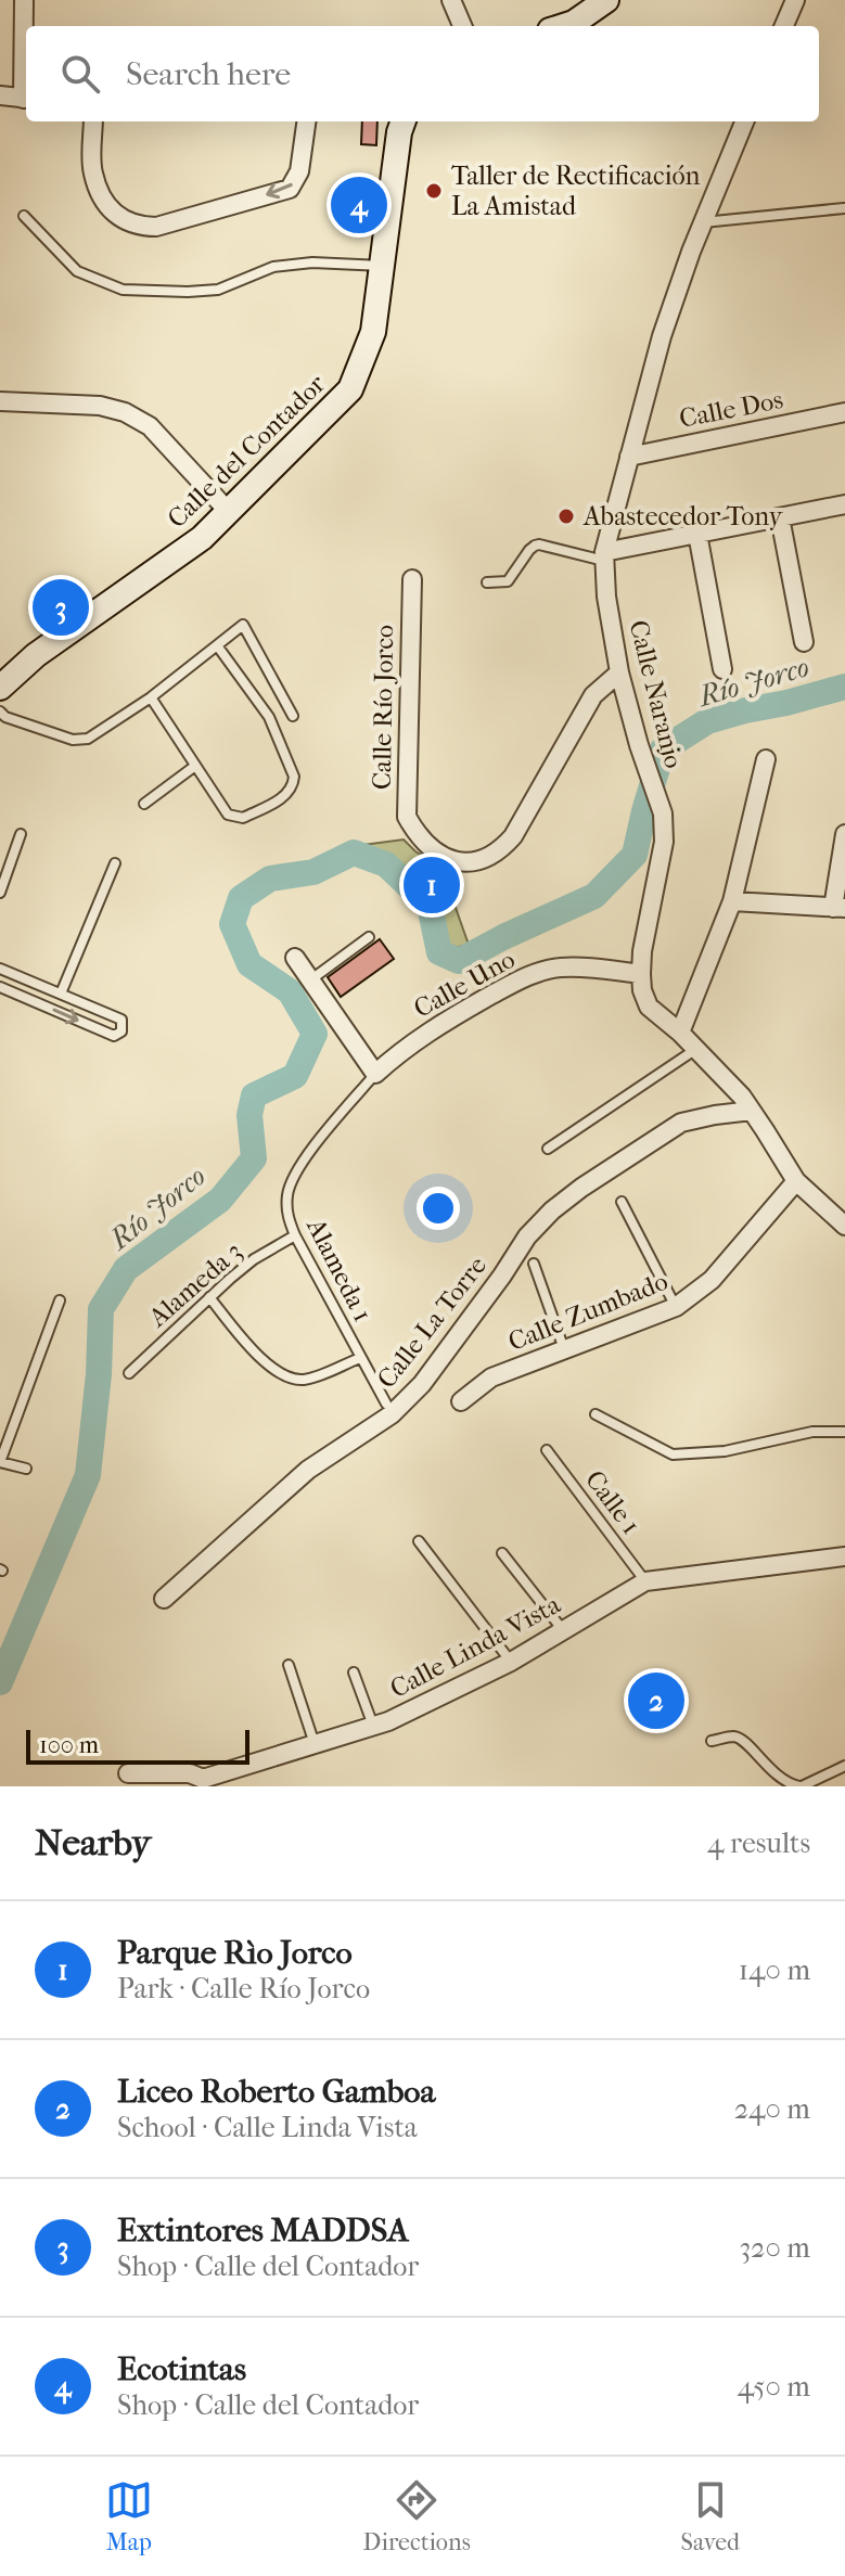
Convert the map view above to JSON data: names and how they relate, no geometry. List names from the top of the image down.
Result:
{
  "streets": {
    "street": [
      "Calle Dos",
      "Calle del Contador",
      "Calle Naranjo",
      "Calle Río Jorco",
      "Calle Uno",
      "Calle Zumbado",
      "Calle La Torre",
      "Calle Linda Vista"
    ],
    "lane": ["Alameda 1", "Alameda 3", "Calle 1"]
  },
  "crossings": [
    ["Calle Dos", "Calle Naranjo"],
    ["Calle Naranjo", "Calle Río Jorco"],
    ["Calle Naranjo", "Calle Uno"],
    ["Calle Naranjo", "Calle Zumbado"],
    ["Calle Naranjo", "Calle La Torre"],
    ["Calle Uno", "Alameda 1"],
    ["Alameda 1", "Alameda 3"],
    ["Calle 1", "Calle Linda Vista"]
  ],
  "water": ["Río Jorco"],
  "places": ["Taller de Rectificación La Amistad", "Abastecedor Tony"],
  "scale_bar": "100 m",
  "page": {
    "search": "Search here",
    "pins": [
      "4",
      "3",
      "1",
      "2"
    ],
    "scale": "100 m",
    "heading": ["Nearby", "4 results"],
    "list": [
      {
        "mark": "1",
        "name": "Parque Rìo Jorco",
        "note": "Park · Calle Río Jorco",
        "value": "140 m"
      },
      {
        "mark": "2",
        "name": "Liceo Roberto Gamboa",
        "note": "School · Calle Linda Vista",
        "value": "240 m"
      },
      {
        "mark": "3",
        "name": "Extintores MADDSA",
        "note": "Shop · Calle del Contador",
        "value": "320 m"
      },
      {
        "mark": "4",
        "name": "Ecotintas",
        "note": "Shop · Calle del Contador",
        "value": "450 m"
      }
    ],
    "nav": ["Map", "Directions", "Saved"]
  }
}
